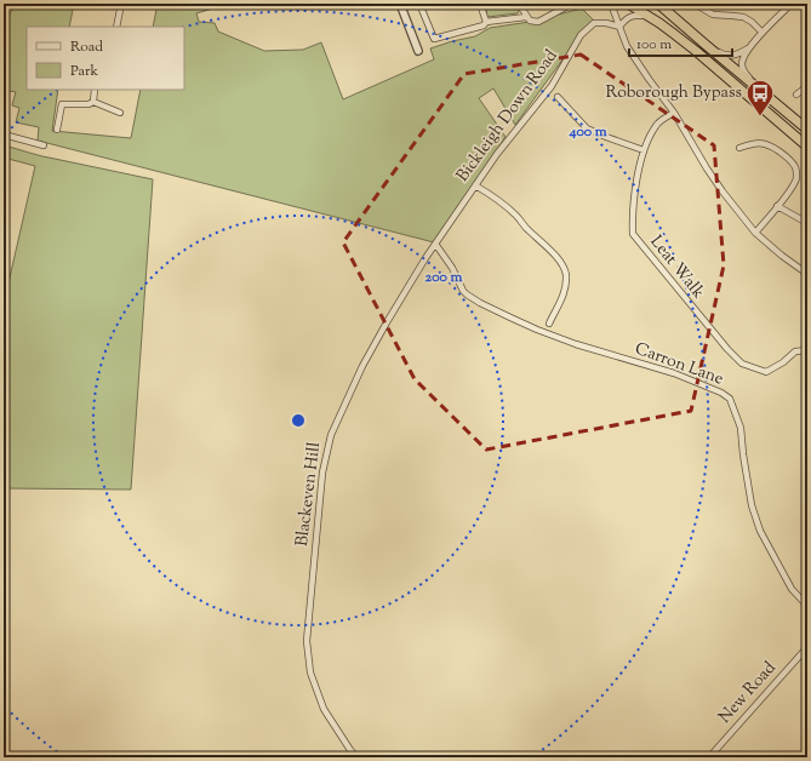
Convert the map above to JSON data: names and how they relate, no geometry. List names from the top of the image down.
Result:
{
  "streets": {
    "street": [
      "Bickleigh Down Road",
      "Leat Walk",
      "Carron Lane",
      "Blackeven Hill",
      "New Road"
    ]
  },
  "crossings": [
    ["Bickleigh Down Road", "Carron Lane"],
    ["Bickleigh Down Road", "Blackeven Hill"],
    ["Carron Lane", "Blackeven Hill"]
  ],
  "places": {
    "bus stop": ["Roborough Bypass"]
  },
  "legend": ["Road", "Park"],
  "scale_bar": "100 m",
  "rings": ["400 m", "200 m"]
}
